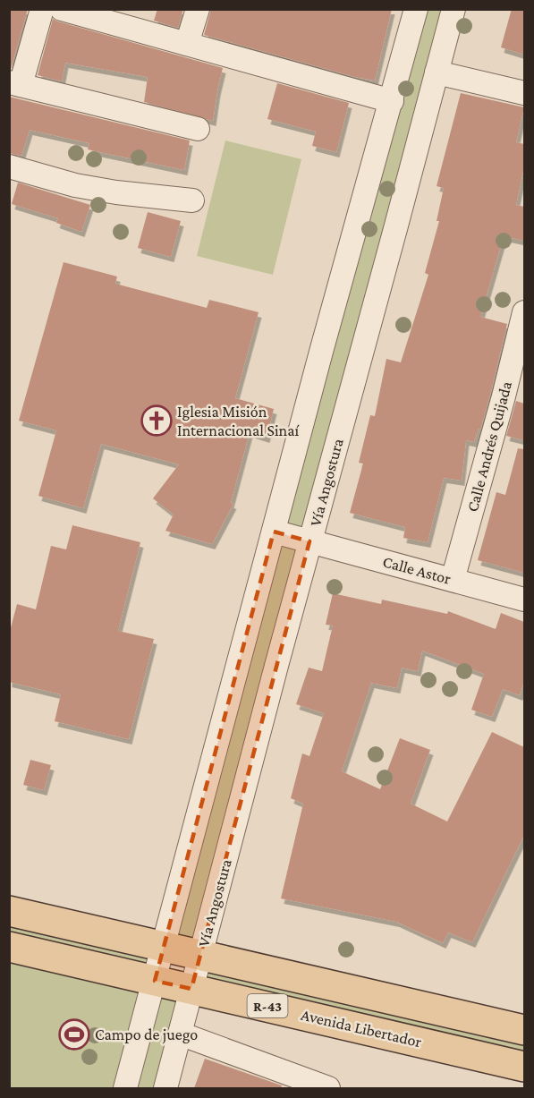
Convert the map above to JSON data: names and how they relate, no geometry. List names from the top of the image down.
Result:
{
  "streets": {
    "main road": ["R-43", "Avenida Libertador"],
    "street": ["Calle Andrés Quijada", "Vía Angostura", "Calle Astor"]
  },
  "crossings": [
    ["Calle Andrés Quijada", "Calle Astor"],
    ["Vía Angostura", "Calle Astor"],
    ["Vía Angostura", "R-43"],
    ["Vía Angostura", "Avenida Libertador"]
  ],
  "places": {
    "church": ["Iglesia Misión Internacional Sinaí"],
    "sports": ["Campo de juego"]
  }
}
